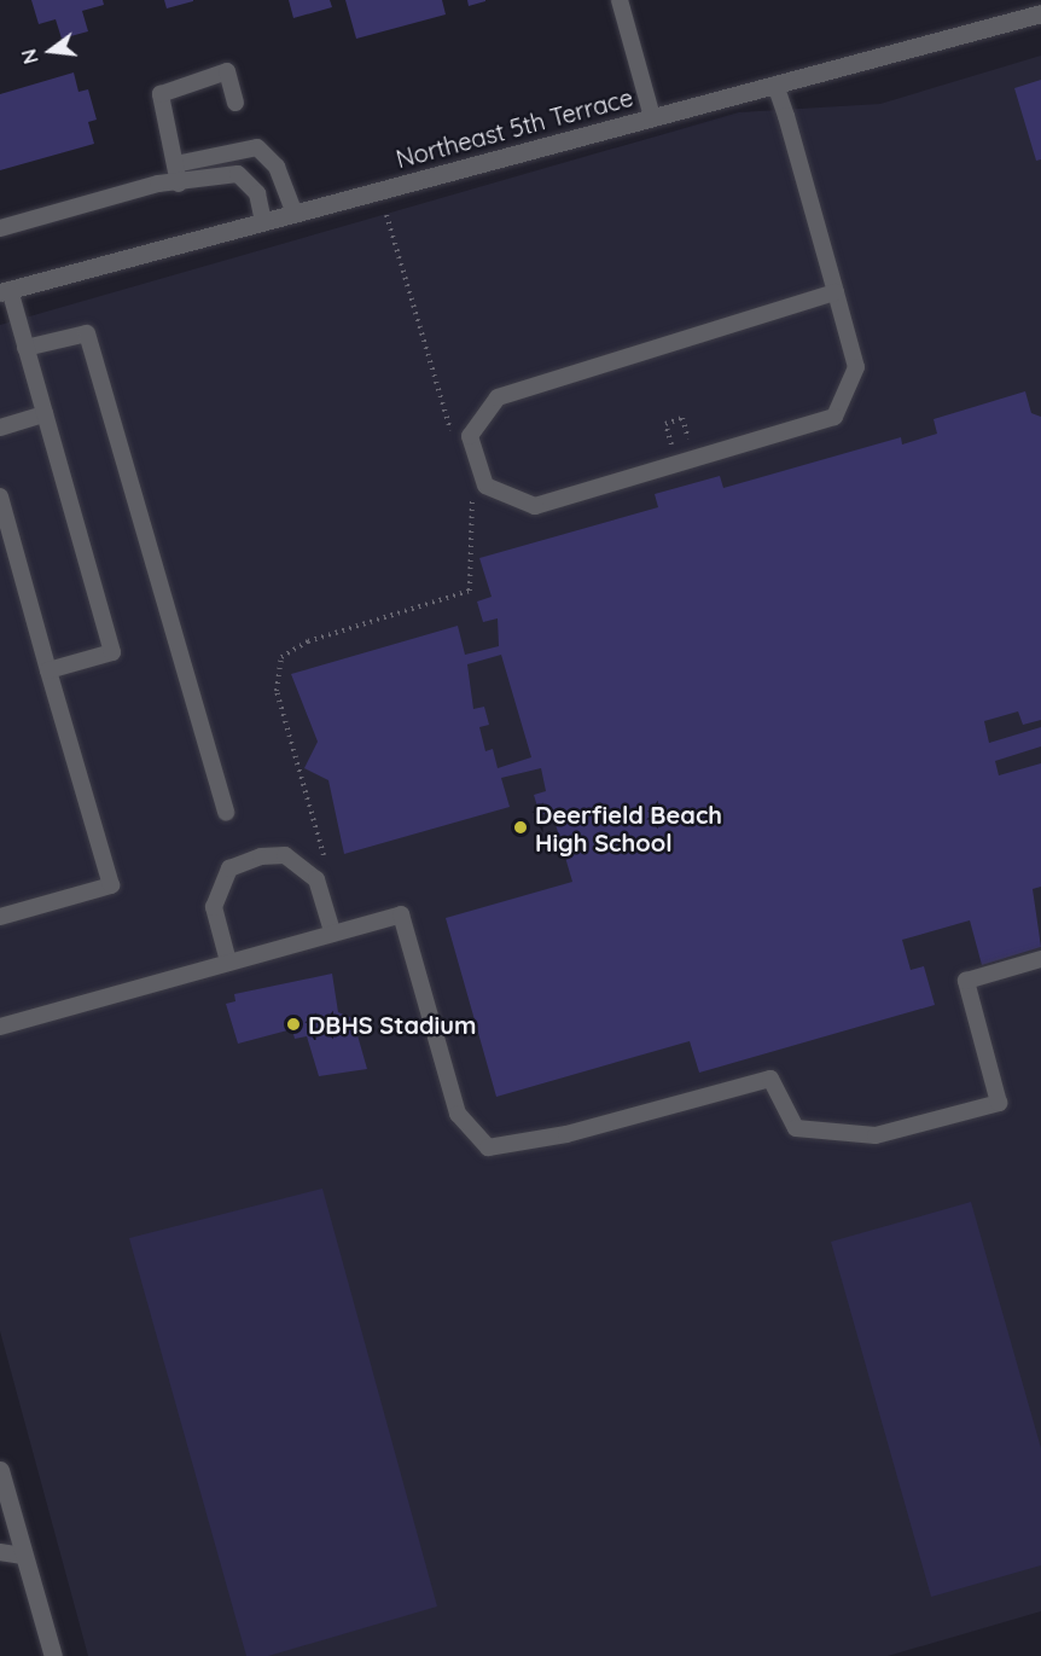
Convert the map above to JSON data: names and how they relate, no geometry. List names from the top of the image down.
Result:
{
  "streets": {
    "street": ["Northeast 5th Terrace"]
  },
  "places": ["Deerfield Beach High School", "DBHS Stadium"],
  "north": "left"
}
